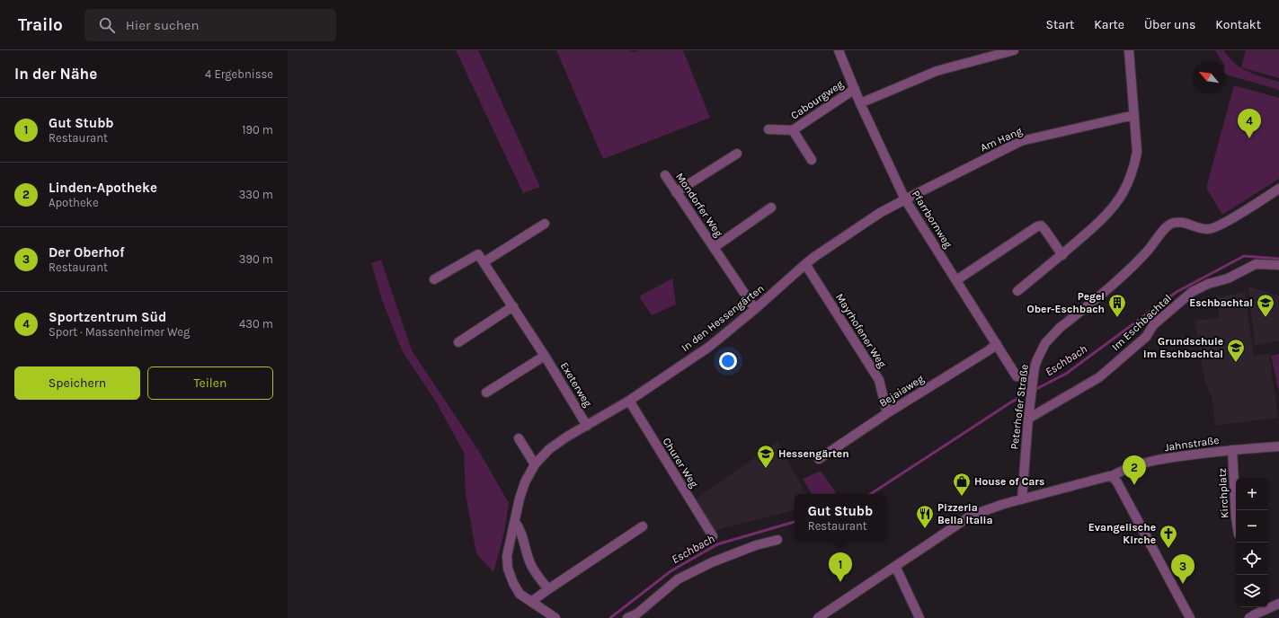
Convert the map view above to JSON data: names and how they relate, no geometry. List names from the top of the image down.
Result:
{
  "streets": {
    "street": [
      "Cabourgweg",
      "Am Hang",
      "Mondorfer Weg",
      "Pfarrbornweg",
      "In den Hessengärten",
      "Im Eschbachtal",
      "Mayrhofener Weg",
      "Exeterweg",
      "Bejaiaweg",
      "Peterhofer Straße",
      "Jahnstraße",
      "Churer Weg",
      "Kirchplatz"
    ]
  },
  "crossings": [
    ["Cabourgweg", "Pfarrbornweg"],
    ["Am Hang", "Pfarrbornweg"],
    ["Am Hang", "In den Hessengärten"],
    ["Mondorfer Weg", "In den Hessengärten"],
    ["Pfarrbornweg", "In den Hessengärten"],
    ["Pfarrbornweg", "Bejaiaweg"],
    ["Pfarrbornweg", "Peterhofer Straße"],
    ["In den Hessengärten", "Mayrhofener Weg"],
    ["In den Hessengärten", "Exeterweg"],
    ["In den Hessengärten", "Churer Weg"],
    ["Im Eschbachtal", "Peterhofer Straße"],
    ["Mayrhofener Weg", "Bejaiaweg"],
    ["Peterhofer Straße", "Jahnstraße"],
    ["Jahnstraße", "Kirchplatz"]
  ],
  "water": ["Eschbach"],
  "places": {
    "building": ["Pegel Ober-Eschbach"],
    "school or university": ["Eschbachtal", "Grundschule im Eschbachtal", "Hessengärten"],
    "shop": ["House of Cars"],
    "restaurant": ["Pizzeria Bella Italia"],
    "church": ["Evangelische Kirche"]
  },
  "north": "top left",
  "page": {
    "header": "Trailo",
    "search": "Hier suchen",
    "nav": [
      "Start",
      "Karte",
      "Über uns",
      "Kontakt"
    ],
    "heading": ["In der Nähe", "4 Ergebnisse"],
    "list": [
      {
        "mark": "1",
        "name": "Gut Stubb",
        "note": "Restaurant",
        "value": "190 m"
      },
      {
        "mark": "2",
        "name": "Linden-Apotheke",
        "note": "Apotheke",
        "value": "330 m"
      },
      {
        "mark": "3",
        "name": "Der Oberhof",
        "note": "Restaurant",
        "value": "390 m"
      },
      {
        "mark": "4",
        "name": "Sportzentrum Süd",
        "note": "Sport · Massenheimer Weg",
        "value": "430 m"
      }
    ],
    "pins": [
      "4",
      "2",
      "1",
      "3"
    ],
    "buttons": ["Speichern", "Teilen"],
    "map_buttons": ["+", "−"],
    "popup": ["Gut Stubb", "Restaurant"]
  }
}
